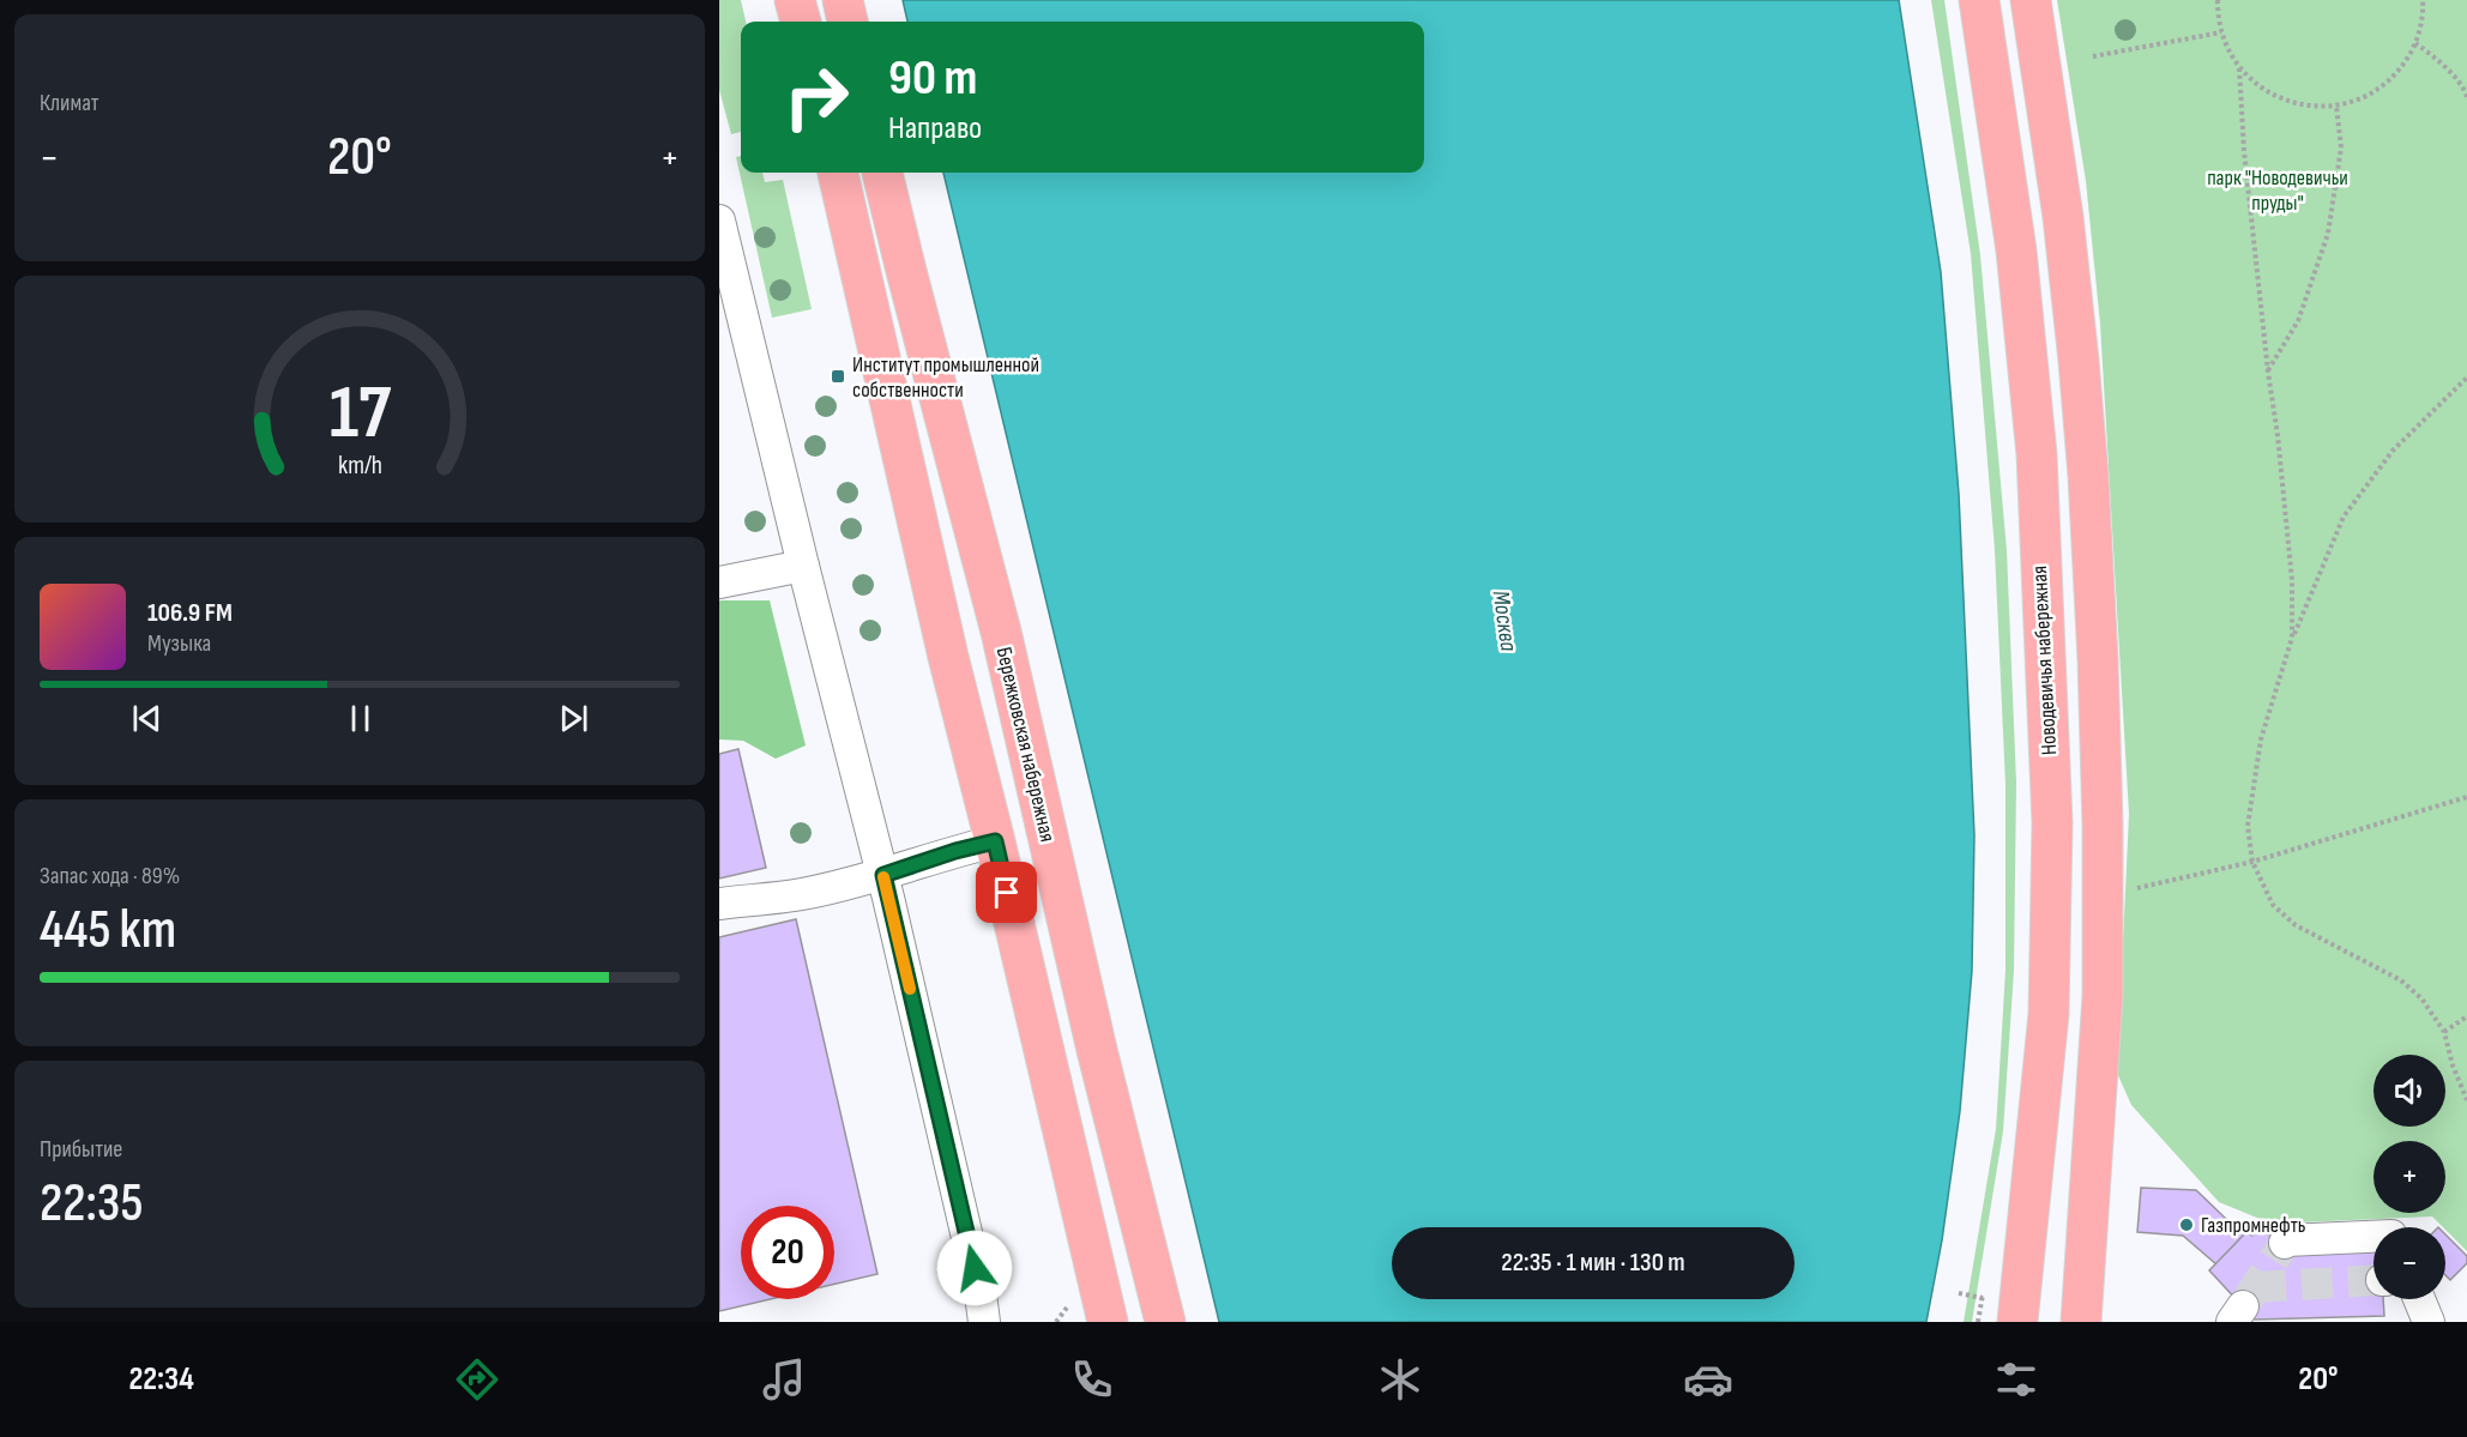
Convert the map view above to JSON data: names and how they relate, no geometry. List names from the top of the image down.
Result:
{
  "streets": {
    "main road": ["Новодевичья набережная", "Бережковская набережная"]
  },
  "water": ["Москва"],
  "parks": ["парк \"Новодевичьи пруды\""],
  "places": {
    "transit": ["Институт промышленной собственности"],
    "other": ["Газпромнефть"]
  },
  "page": {
    "tile": [
      "Климат",
      ["Запас хода · 89%", "445 km"],
      ["Прибытие", "22:35"]
    ],
    "turn": ["90 m", "Направо"],
    "heat": ["−", "20°", "+"],
    "song": ["106.9 FM", "Музыка"],
    "map_buttons": ["+", "−"],
    "limit": "20",
    "trip": "22:35 · 1 мин · 130 m",
    "tabs": ["22:34", "20°"],
    "gauge": ["17", "km/h"]
  }
}
